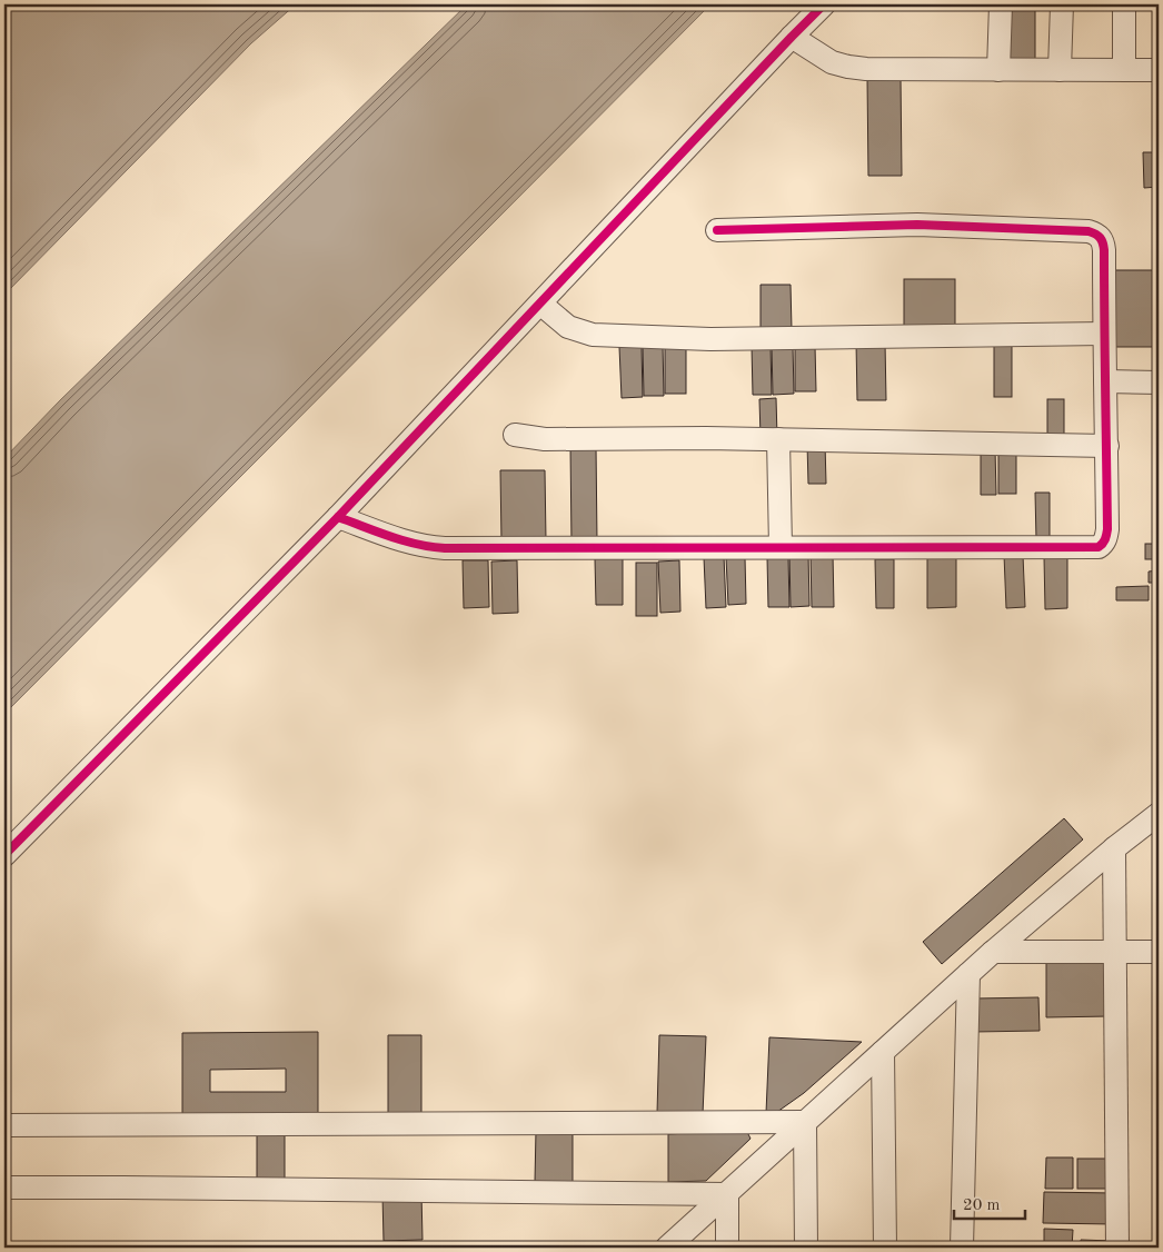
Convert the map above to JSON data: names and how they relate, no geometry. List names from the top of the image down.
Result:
{
  "scale_bar": "20 m"
}
